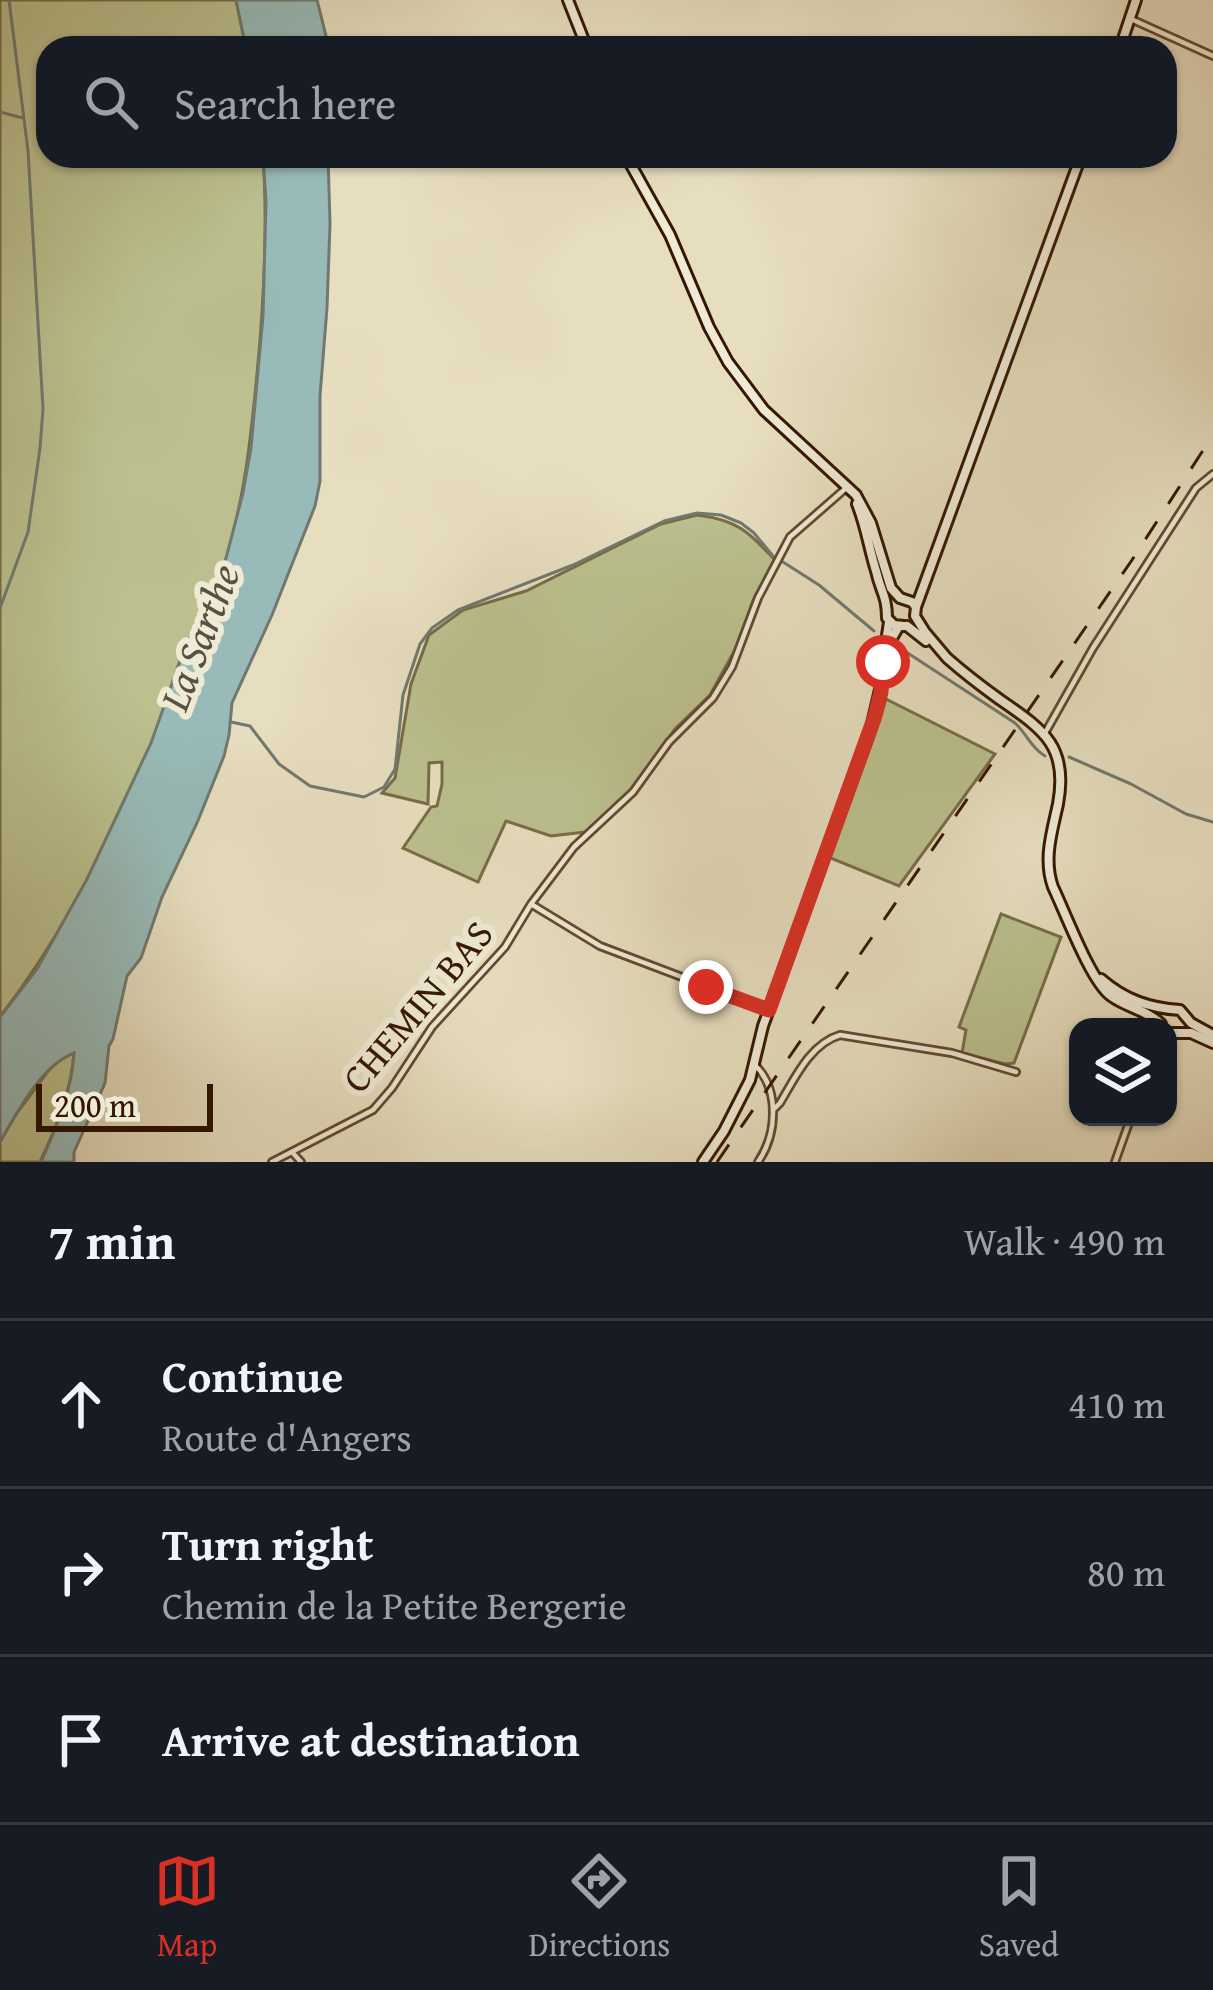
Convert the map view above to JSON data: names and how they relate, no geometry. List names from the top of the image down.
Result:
{
  "streets": {
    "street": ["CHEMIN BAS"]
  },
  "water": ["La Sarthe"],
  "scale_bar": "200 m",
  "page": {
    "search": "Search here",
    "scale": "200 m",
    "heading": ["7 min", "Walk · 490 m"],
    "list": [
      ["Continue", "Route d'Angers", "410 m"],
      ["Turn right", "Chemin de la Petite Bergerie", "80 m"],
      "Arrive at destination"
    ],
    "nav": ["Map", "Directions", "Saved"]
  }
}
